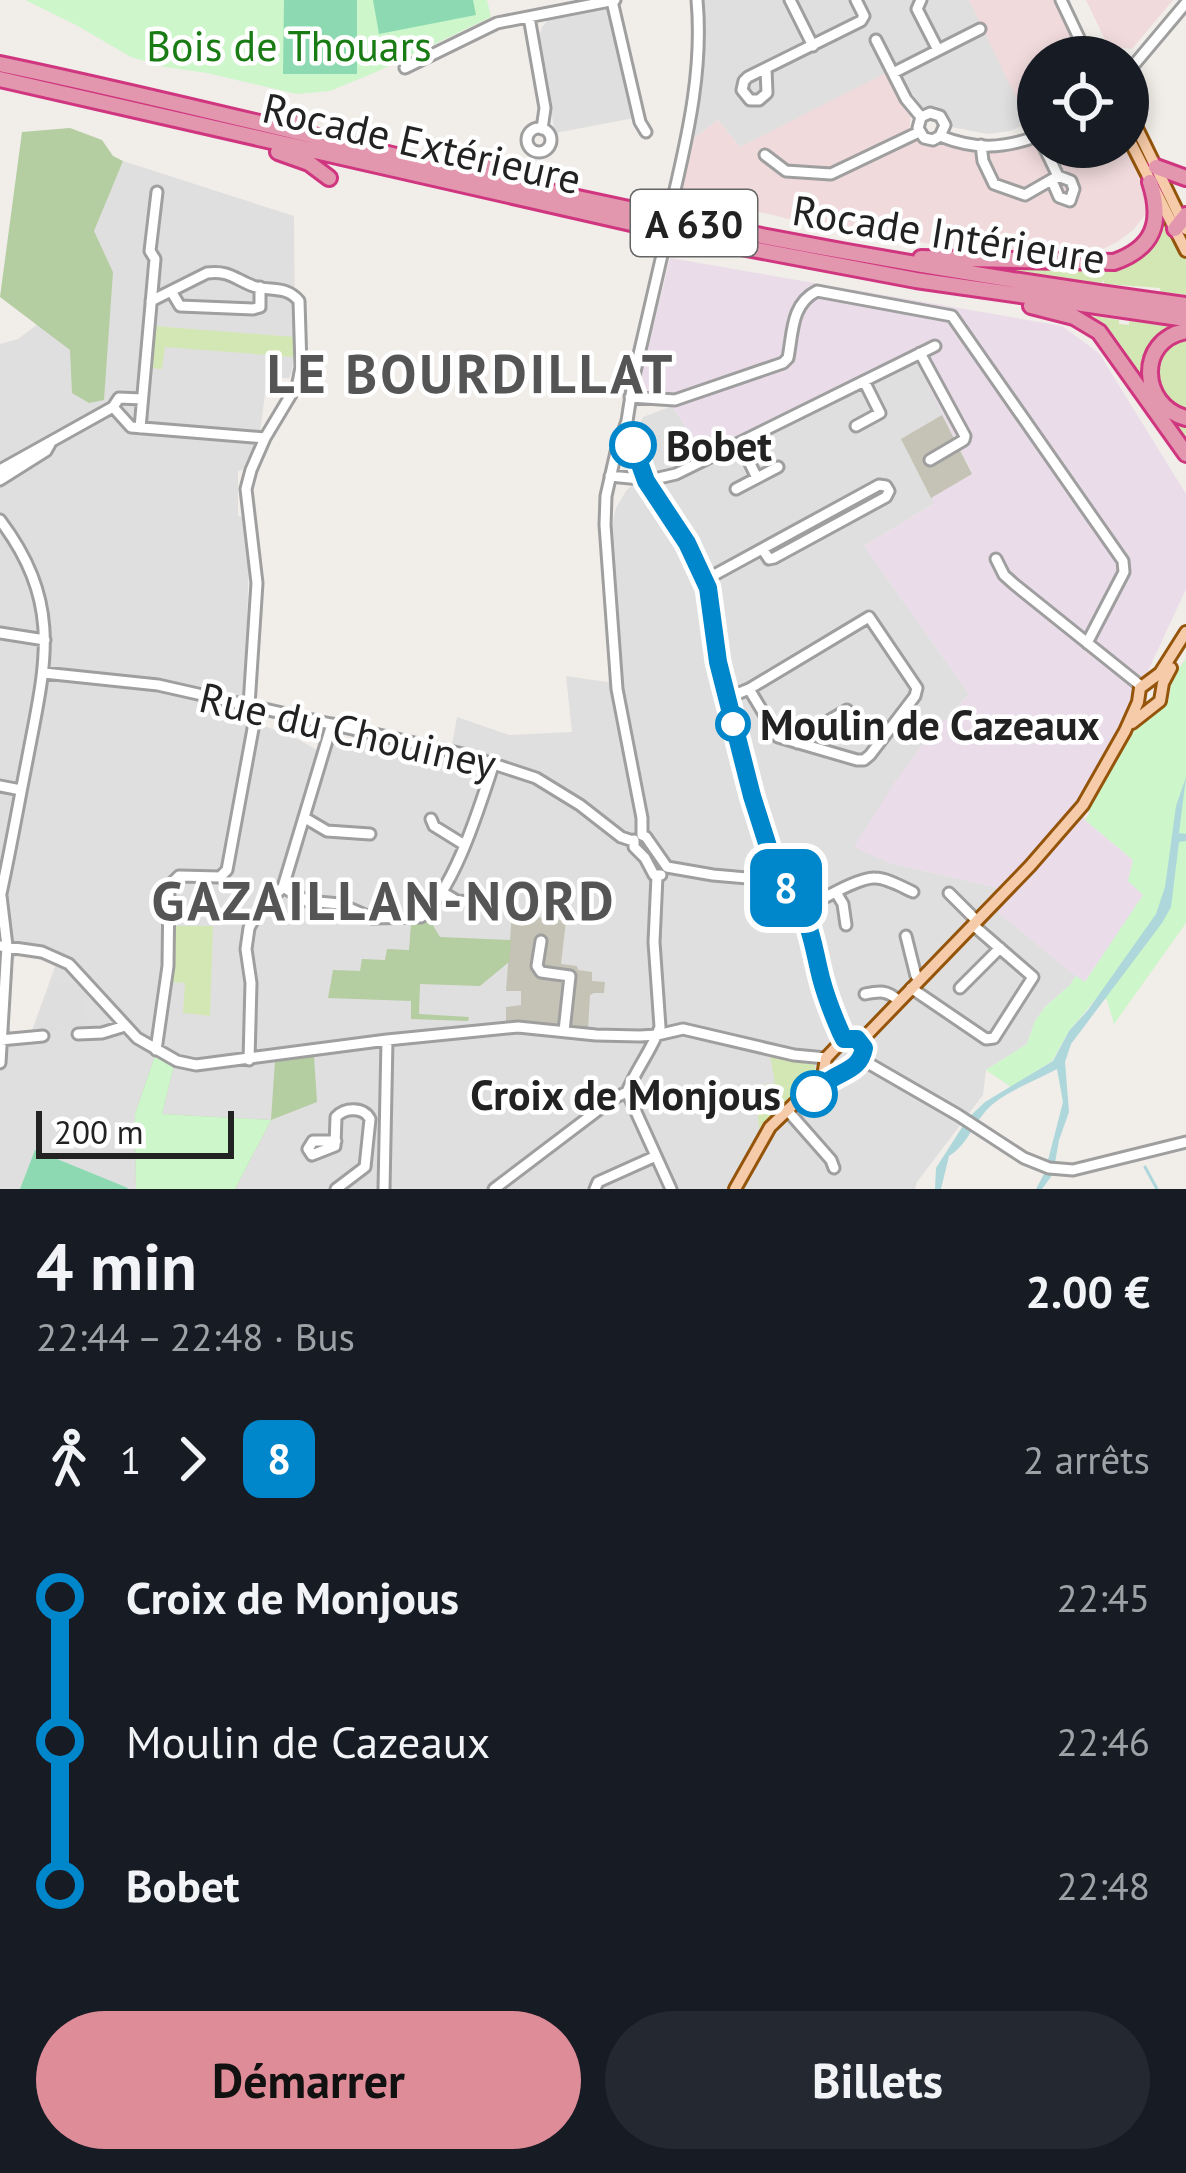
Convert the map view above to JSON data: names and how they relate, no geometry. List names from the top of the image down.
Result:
{
  "streets": {
    "highway": ["Rocade Extérieure", "A 630", "Rocade Intérieure"],
    "street": ["Rue du Chouiney"]
  },
  "crossings": [
    ["Rocade Extérieure", "Rocade Intérieure"]
  ],
  "districts": ["LE BOURDILLAT", "GAZAILLAN-NORD"],
  "parks": ["Bois de Thouars"],
  "places": ["Bobet", "Moulin de Cazeaux", "Croix de Monjous"],
  "lines": ["bus line 8"],
  "scale_bar": "200 m",
  "page": {
    "on_map": "8",
    "scale": "200 m",
    "heading": ["4 min", "22:44 – 22:48 · Bus", "2.00 €"],
    "legs": ["1", "8", "2 arrêts"],
    "list": [
      {
        "name": "Croix de Monjous",
        "value": "22:45"
      },
      {
        "name": "Moulin de Cazeaux",
        "value": "22:46"
      },
      {
        "name": "Bobet",
        "value": "22:48"
      }
    ],
    "buttons": ["Démarrer", "Billets"]
  }
}
